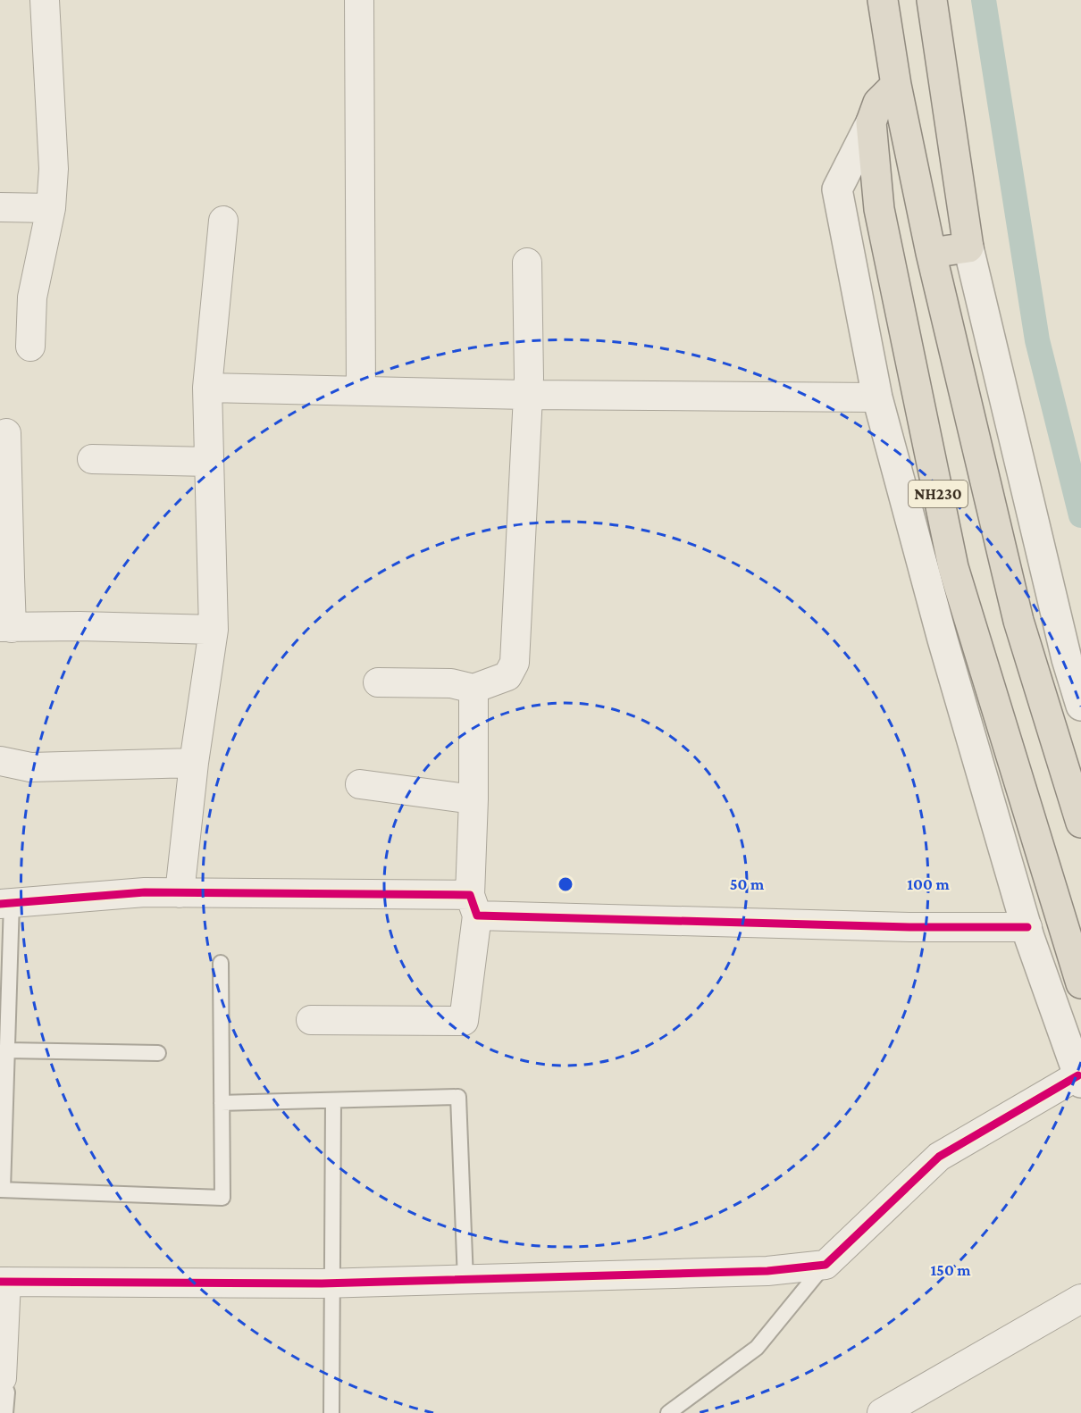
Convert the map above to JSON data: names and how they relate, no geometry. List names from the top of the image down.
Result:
{
  "streets": {
    "highway": ["NH230"]
  },
  "rings": ["50 m", "100 m", "150 m"]
}
